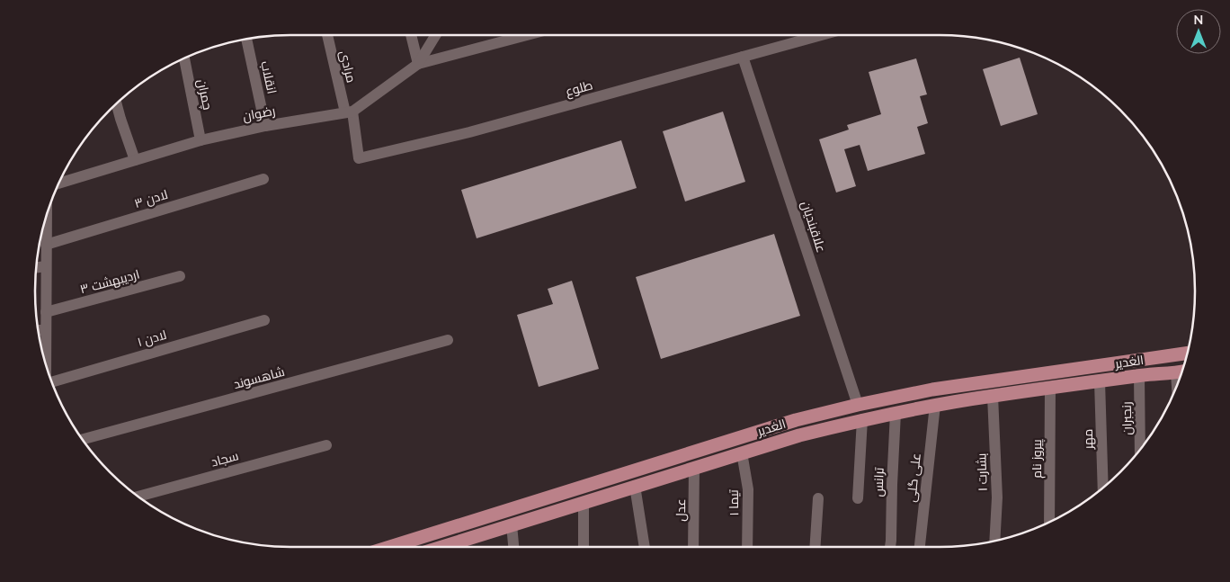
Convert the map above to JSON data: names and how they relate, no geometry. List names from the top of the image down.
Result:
{
  "streets": {
    "main road": ["الغدیر"],
    "street": [
      "مرادی",
      "انقلاب",
      "طلوع",
      "چمران",
      "رضوان",
      "لادن ۳",
      "علاقبندیان",
      "اردیبهشت ۳",
      "لادن ۱",
      "شاهسوند",
      "رنجبران",
      "مهر",
      "سجاد",
      "پیروز نام",
      "بشارت ۱",
      "علی گلی",
      "ترانس",
      "تیما ۱",
      "عدل"
    ]
  },
  "crossings": [
    ["مرادی", "طلوع"],
    ["مرادی", "رضوان"],
    ["انقلاب", "رضوان"],
    ["طلوع", "رضوان"],
    ["طلوع", "علاقبندیان"],
    ["چمران", "رضوان"],
    ["علاقبندیان", "الغدیر"],
    ["الغدیر", "رنجبران"],
    ["الغدیر", "مهر"],
    ["الغدیر", "پیروز نام"],
    ["الغدیر", "بشارت ۱"],
    ["الغدیر", "علی گلی"],
    ["الغدیر", "ترانس"],
    ["الغدیر", "تیما ۱"],
    ["الغدیر", "عدل"]
  ],
  "north": "top"
}
